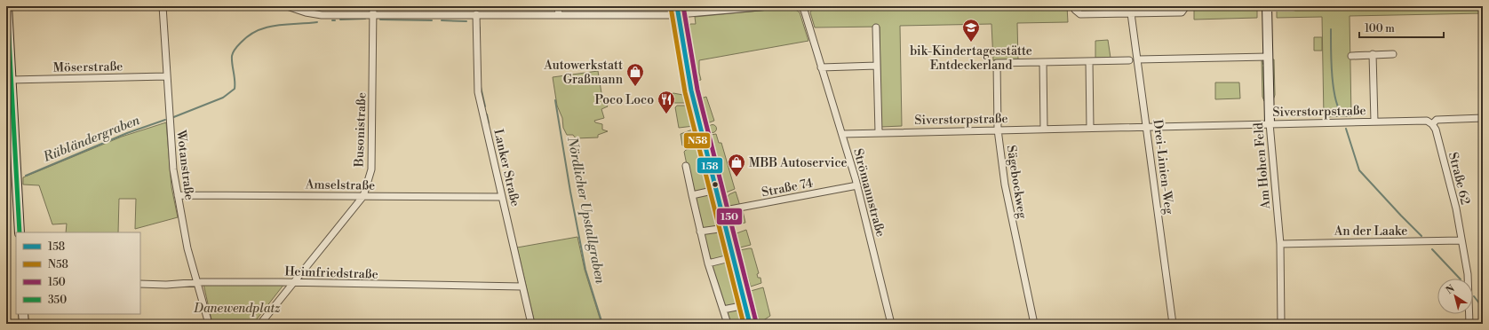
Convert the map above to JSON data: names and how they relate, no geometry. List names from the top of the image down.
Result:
{
  "streets": {
    "street": [
      "Möserstraße",
      "Siverstorpstraße",
      "Busonistraße",
      "Wotanstraße",
      "Am Hohen Feld",
      "Drei-Linien-Weg",
      "Lanker Straße",
      "Straße 62",
      "Sägebockweg",
      "Amselstraße",
      "Straße 74",
      "Strömannstraße",
      "An der Laake",
      "Heimfriedstraße"
    ]
  },
  "crossings": [
    ["Möserstraße", "Wotanstraße"],
    ["Siverstorpstraße", "Am Hohen Feld"],
    ["Siverstorpstraße", "Drei-Linien-Weg"],
    ["Siverstorpstraße", "Straße 62"],
    ["Siverstorpstraße", "Sägebockweg"],
    ["Siverstorpstraße", "Strömannstraße"],
    ["Busonistraße", "Amselstraße"],
    ["Busonistraße", "Heimfriedstraße"],
    ["Wotanstraße", "Amselstraße"],
    ["Wotanstraße", "Heimfriedstraße"],
    ["Am Hohen Feld", "An der Laake"],
    ["Lanker Straße", "Amselstraße"],
    ["Lanker Straße", "Heimfriedstraße"],
    ["Straße 62", "An der Laake"],
    ["Straße 74", "Strömannstraße"]
  ],
  "water": ["Rübländergraben", "Nördlicher Upstallgraben"],
  "parks": ["Danewendplatz"],
  "places": {
    "school or university": ["bik-Kindertagesstätte Entdeckerland"],
    "shop": ["Autowerkstatt Graßmann", "MBB Autoservice"],
    "restaurant": ["Poco Loco"]
  },
  "lines": [
    "transit line 158",
    "transit line 150",
    "transit line 350",
    "transit line N58"
  ],
  "legend": [
    "158",
    "N58",
    "150",
    "350"
  ],
  "scale_bar": "100 m",
  "north": "top left"
}
